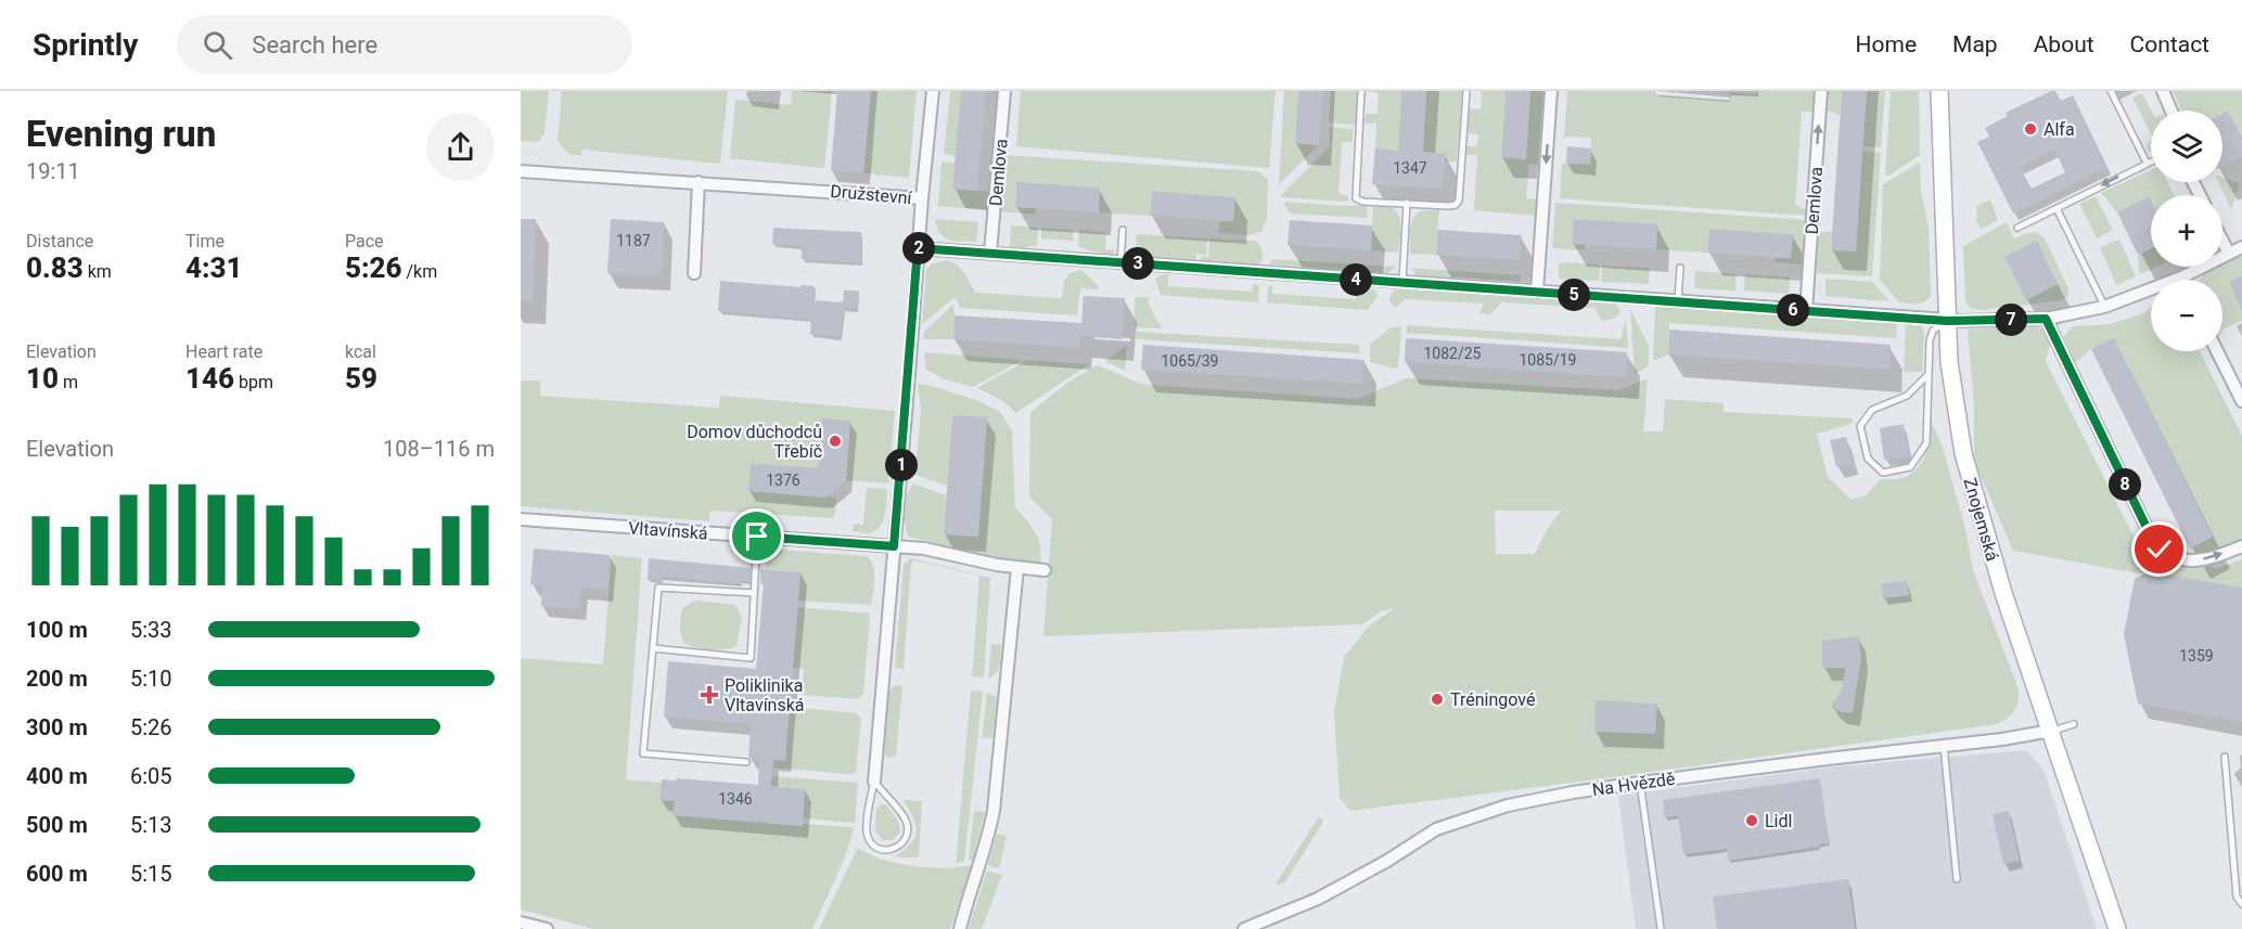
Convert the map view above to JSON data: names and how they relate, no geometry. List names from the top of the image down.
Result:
{
  "streets": {
    "street": [
      "Demlova",
      "Družstevní",
      "Znojemská",
      "Vltavínská",
      "Na Hvězdě"
    ]
  },
  "crossings": [
    ["Znojemská", "Na Hvězdě"]
  ],
  "one_way": ["Demlova"],
  "places": {
    "other": [
      "Alfa",
      "Domov důchodců Třebíč",
      "Tréningové",
      "Lidl"
    ],
    "health": ["Poliklinika Vltavínská"]
  },
  "house_numbers": [
    "1347",
    "1187",
    "1082/25",
    "1085/19",
    "1065/39",
    "1376",
    "1359",
    "1346"
  ],
  "page": {
    "header": "Sprintly",
    "search": "Search here",
    "nav": [
      "Home",
      "Map",
      "About",
      "Contact"
    ],
    "heading": ["Evening run", "19:11"],
    "map_buttons": ["+", "−"],
    "stats": [
      ["Distance", "0.83 km"],
      ["Time", "4:31"],
      ["Pace", "5:26 /km"],
      ["Elevation", "10 m"],
      ["Heart rate", "146 bpm"],
      ["kcal", "59"]
    ],
    "pins": [
      "2",
      "3",
      "4",
      "5",
      "6",
      "7",
      "1",
      "8"
    ],
    "chart": ["Elevation", "108–116 m"],
    "list": [
      {
        "name": "100 m",
        "note": "5:33"
      },
      {
        "name": "200 m",
        "note": "5:10"
      },
      {
        "name": "300 m",
        "note": "5:26"
      },
      {
        "name": "400 m",
        "note": "6:05"
      },
      {
        "name": "500 m",
        "note": "5:13"
      },
      {
        "name": "600 m",
        "note": "5:15"
      }
    ]
  }
}
